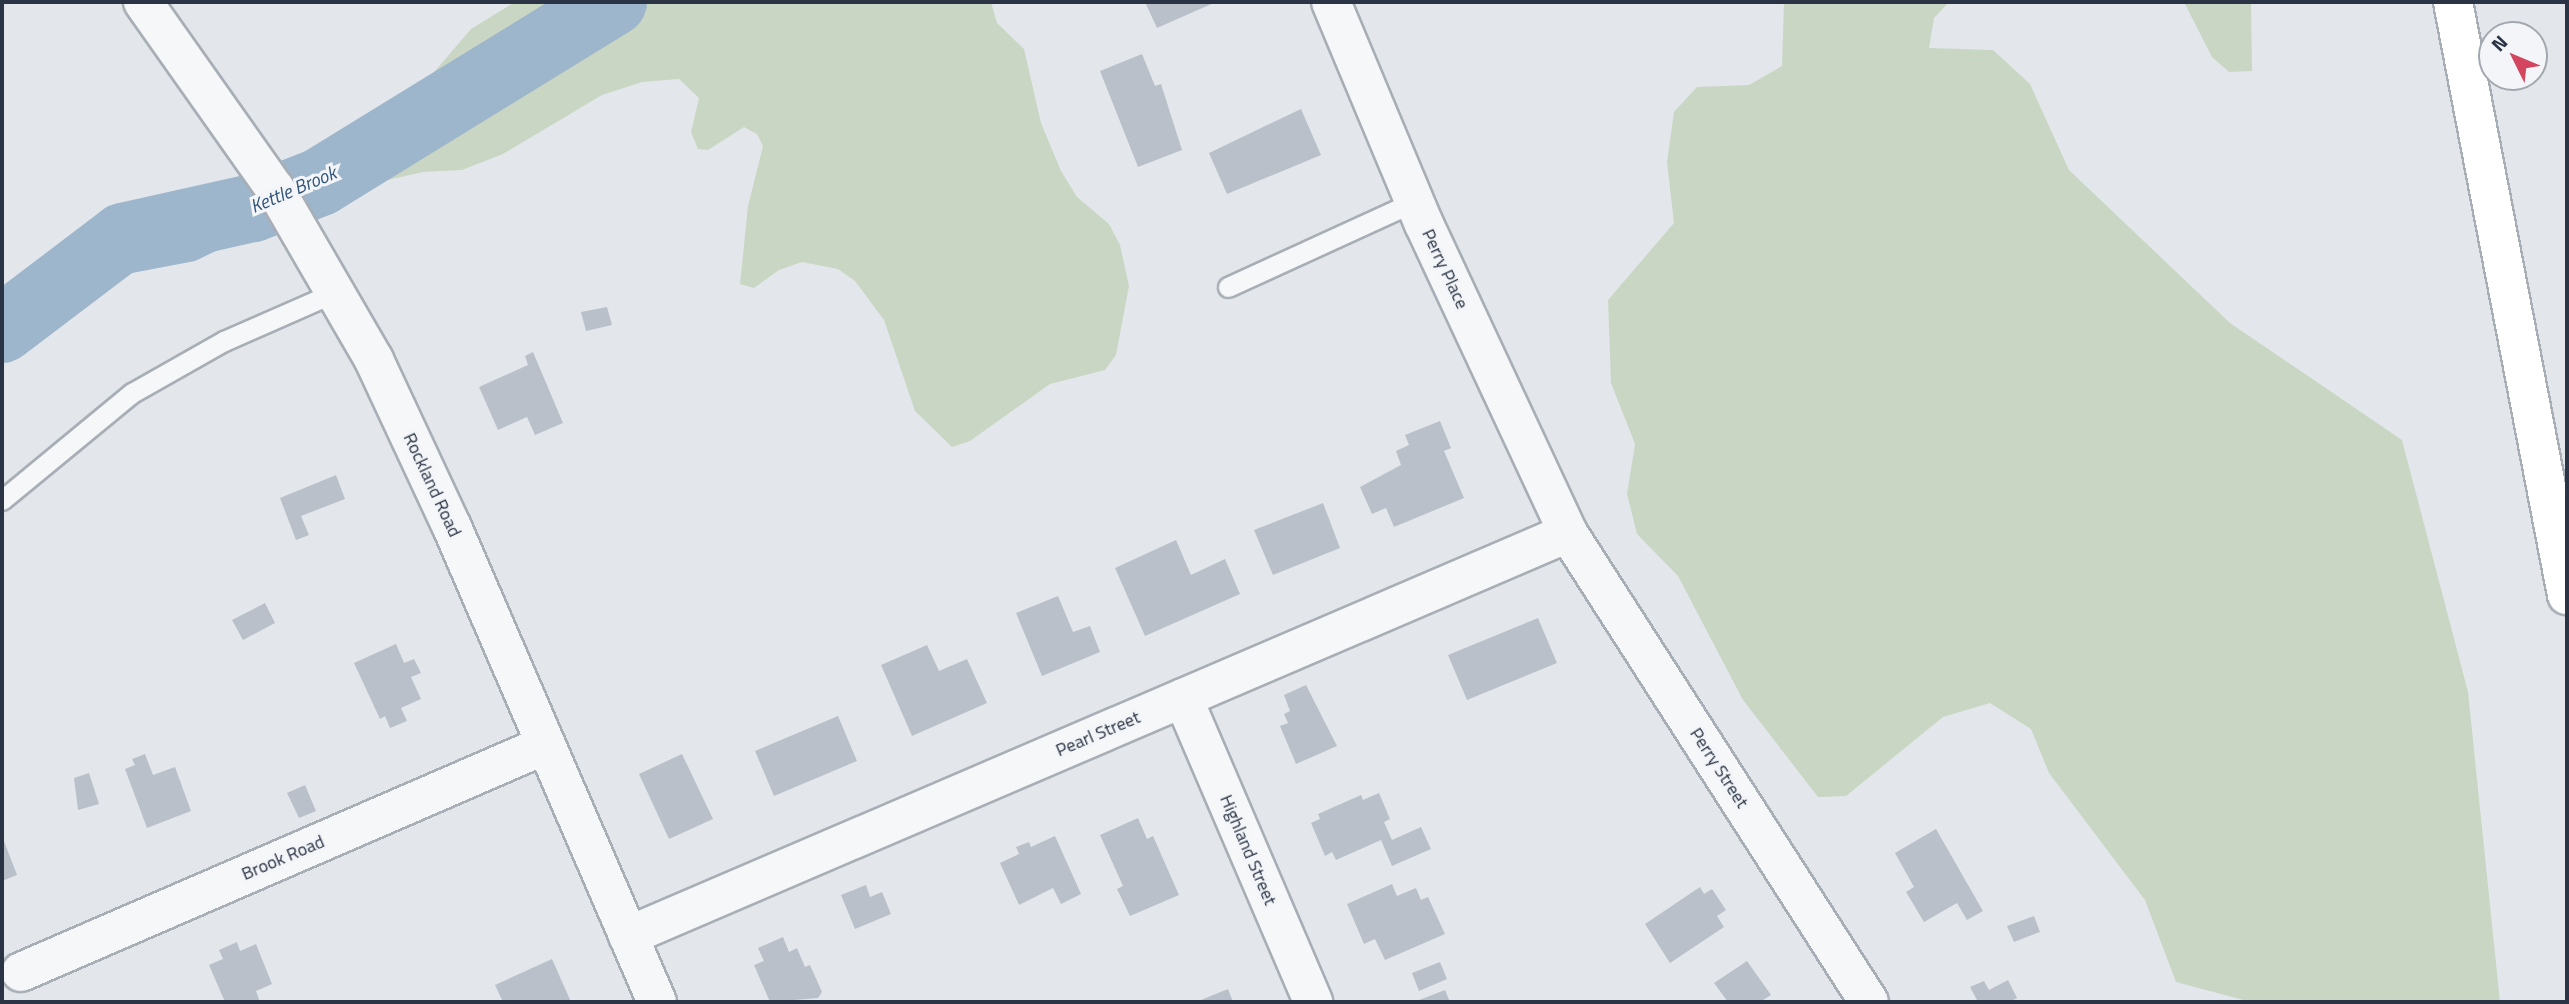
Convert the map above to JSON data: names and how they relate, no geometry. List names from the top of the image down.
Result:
{
  "streets": {
    "street": [
      "Perry Place",
      "Rockland Road",
      "Pearl Street",
      "Perry Street",
      "Highland Street",
      "Brook Road"
    ]
  },
  "crossings": [
    ["Perry Place", "Pearl Street"],
    ["Perry Place", "Perry Street"],
    ["Rockland Road", "Pearl Street"],
    ["Rockland Road", "Brook Road"],
    ["Pearl Street", "Perry Street"],
    ["Pearl Street", "Highland Street"]
  ],
  "water": ["Kettle Brook"],
  "north": "top left"
}
